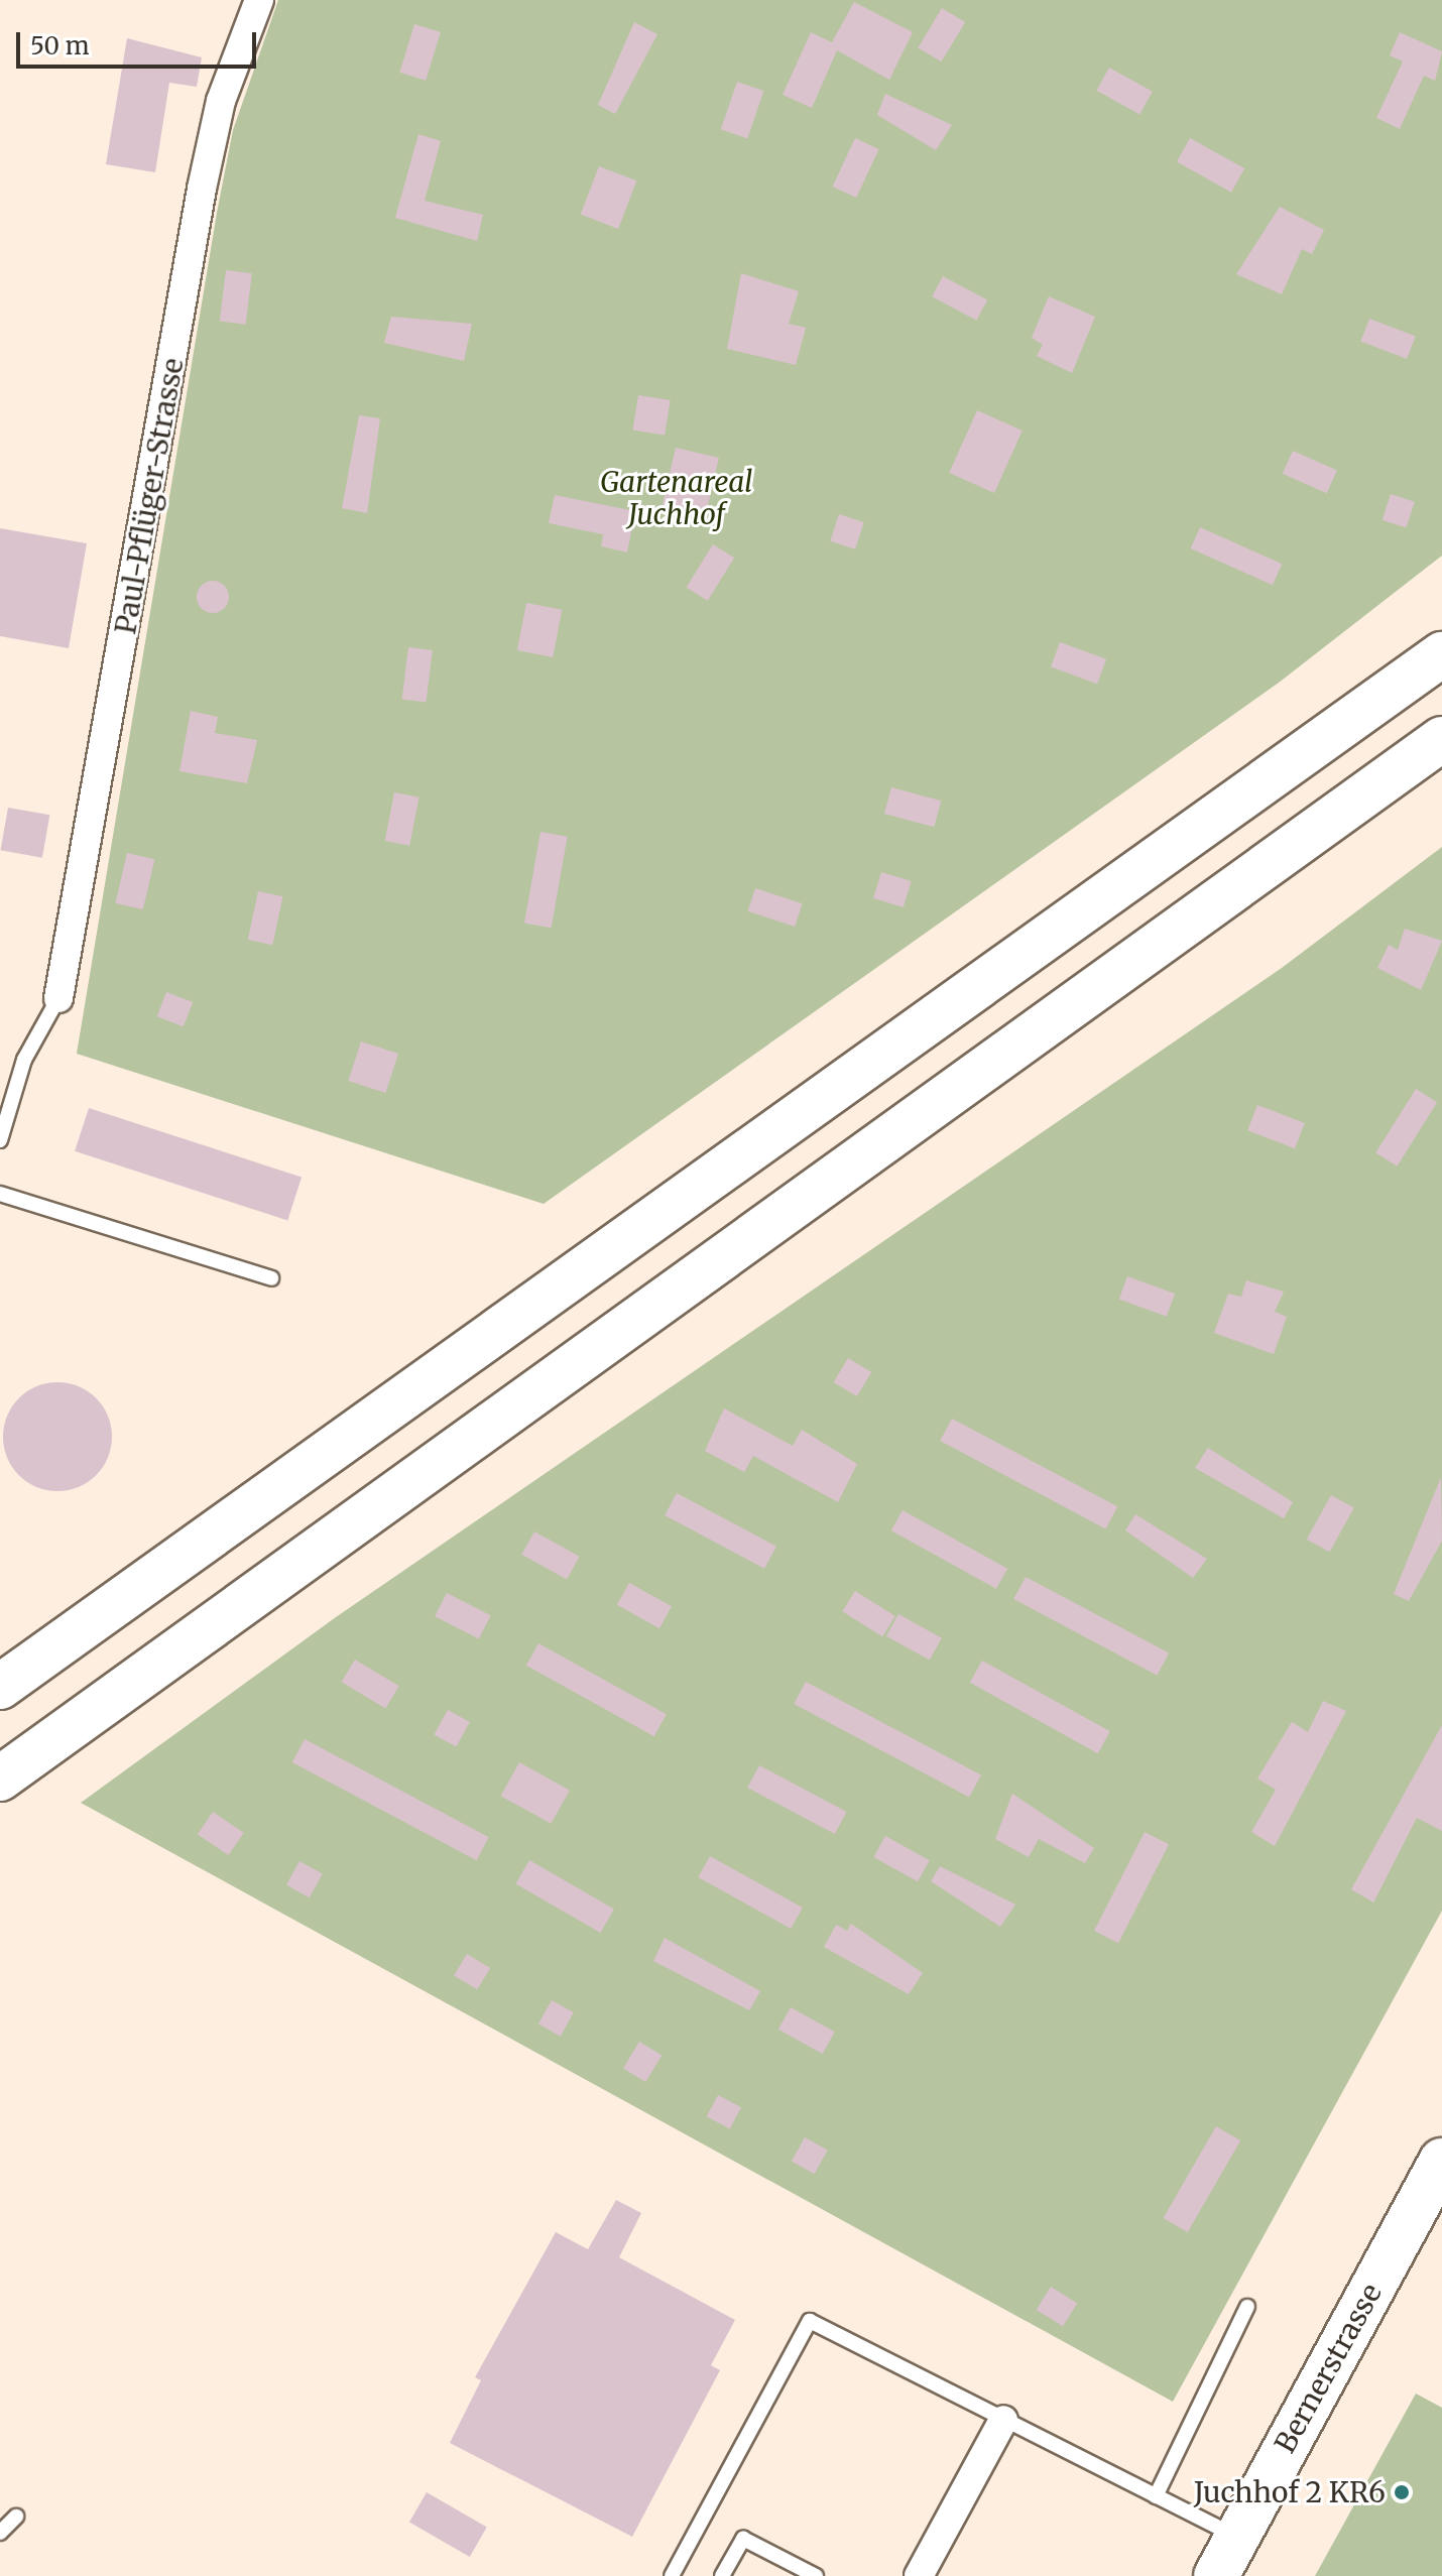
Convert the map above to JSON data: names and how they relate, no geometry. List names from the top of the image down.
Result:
{
  "streets": {
    "main road": ["Bernerstrasse"],
    "street": ["Paul-Pflüger-Strasse"]
  },
  "parks": ["Gartenareal Juchhof"],
  "places": ["Juchhof 2 KR6"],
  "scale_bar": "50 m"
}
